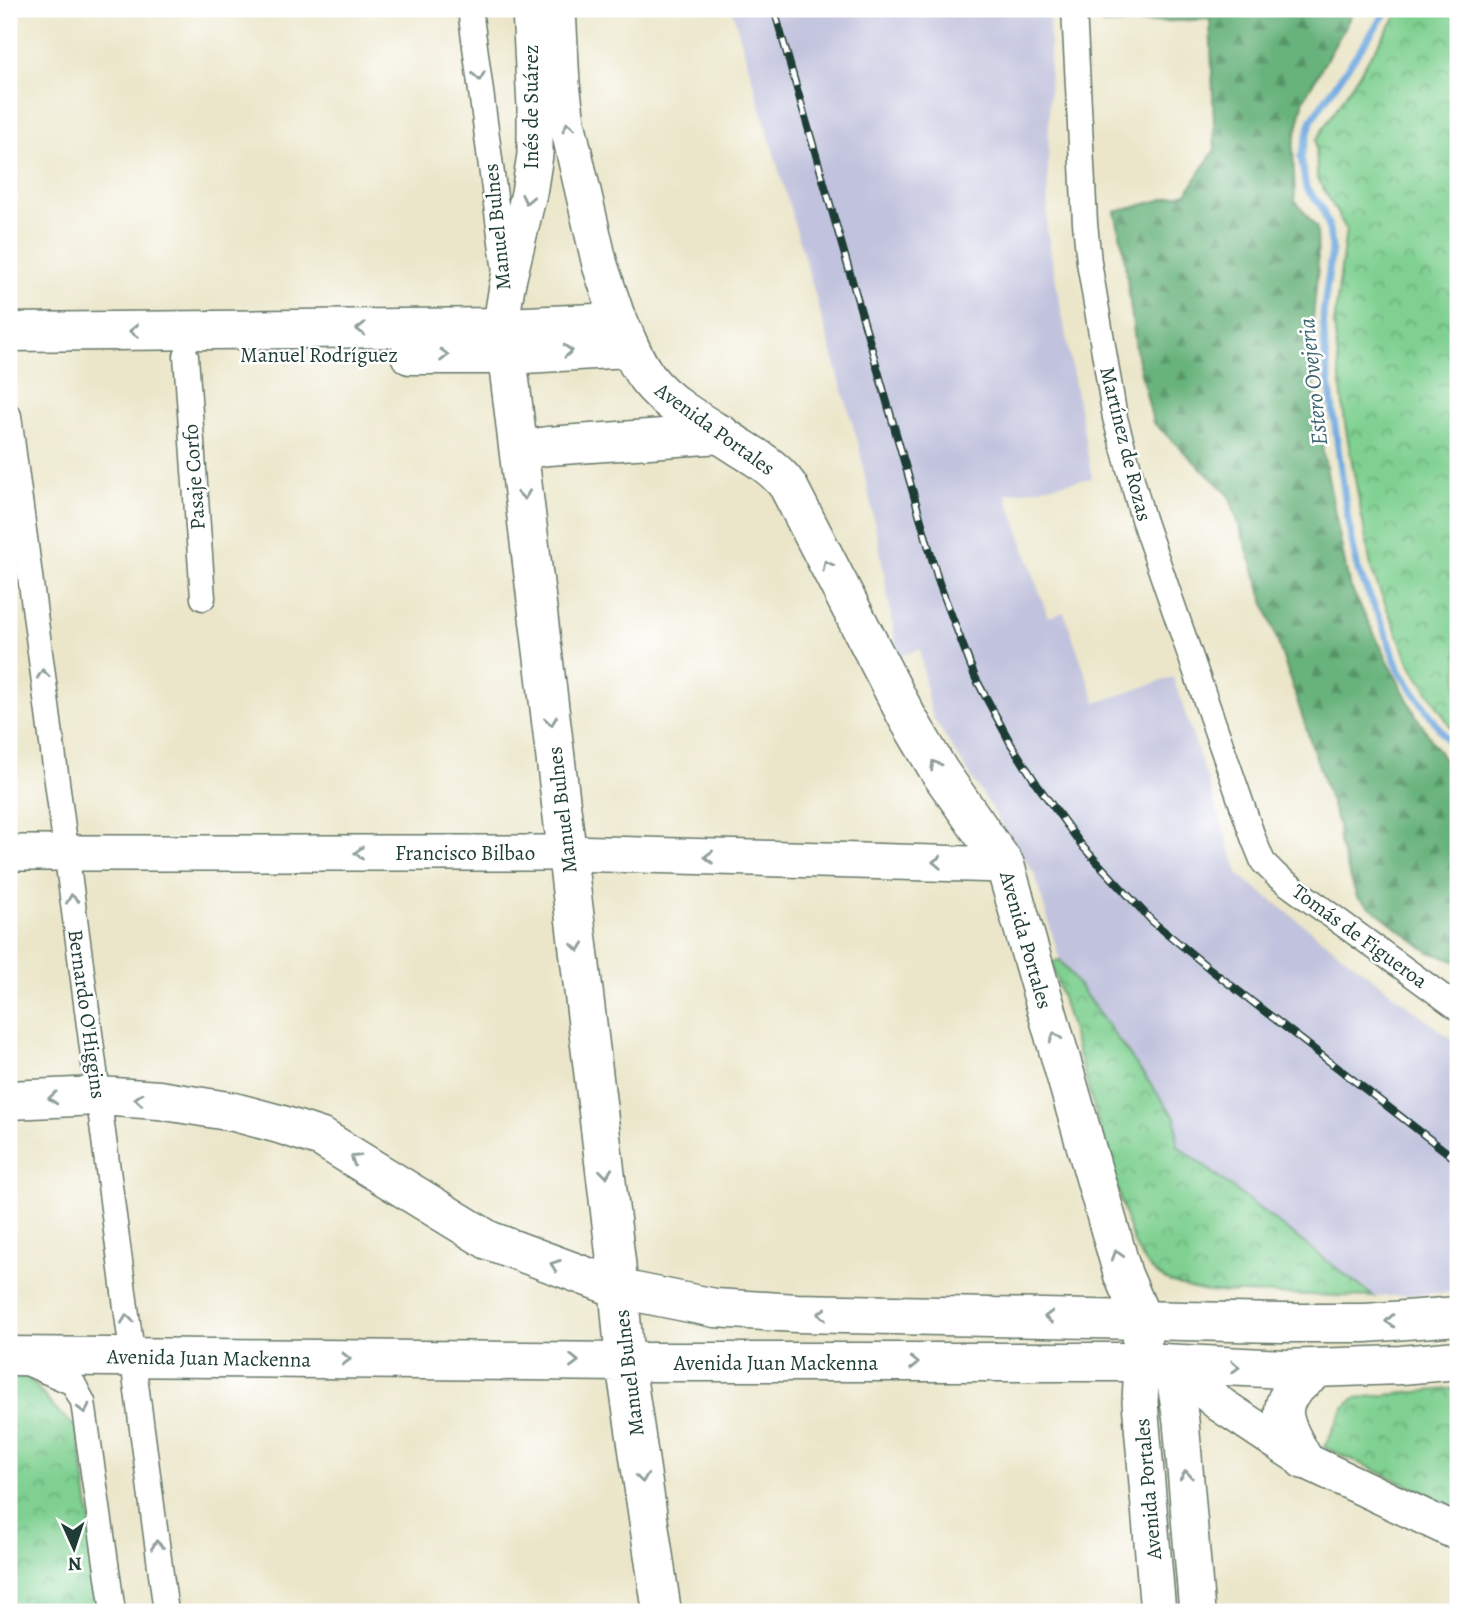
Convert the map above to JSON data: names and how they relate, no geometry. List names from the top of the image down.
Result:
{
  "streets": {
    "main road": [
      "Inés de Suárez",
      "Manuel Bulnes",
      "Manuel Rodríguez",
      "Avenida Portales",
      "Francisco Bilbao",
      "Avenida Juan Mackenna"
    ],
    "street": [
      "Martínez de Rozas",
      "Pasaje Corfo",
      "Tomás de Figueroa",
      "Bernardo O'Higgins"
    ]
  },
  "crossings": [
    ["Inés de Suárez", "Manuel Bulnes"],
    ["Inés de Suárez", "Avenida Portales"],
    ["Manuel Bulnes", "Manuel Rodríguez"],
    ["Manuel Bulnes", "Francisco Bilbao"],
    ["Manuel Bulnes", "Avenida Juan Mackenna"],
    ["Manuel Rodríguez", "Avenida Portales"],
    ["Manuel Rodríguez", "Pasaje Corfo"],
    ["Avenida Portales", "Francisco Bilbao"],
    ["Avenida Portales", "Avenida Juan Mackenna"],
    ["Martínez de Rozas", "Tomás de Figueroa"],
    ["Francisco Bilbao", "Bernardo O'Higgins"],
    ["Bernardo O'Higgins", "Avenida Juan Mackenna"]
  ],
  "one_way": ["Manuel Bulnes", "Avenida Portales", "Bernardo O'Higgins"],
  "water": ["Estero Ovejeria"],
  "north": "bottom"
}
